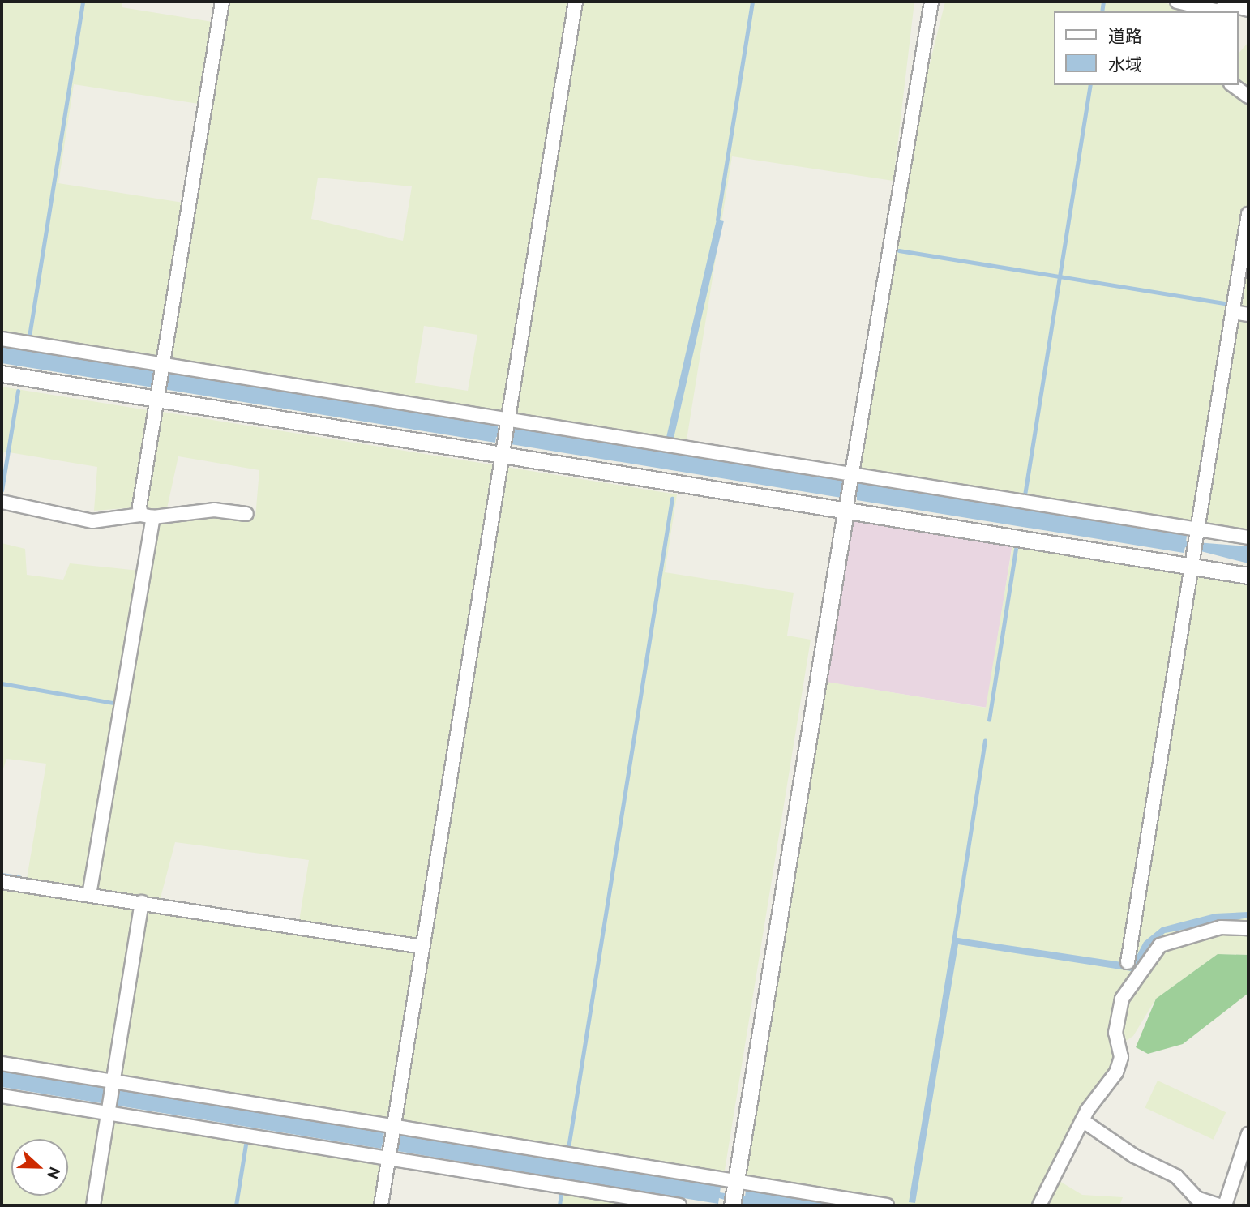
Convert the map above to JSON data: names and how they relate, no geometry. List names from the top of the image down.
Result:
{
  "legend": ["道路", "水域"],
  "north": "right"
}
